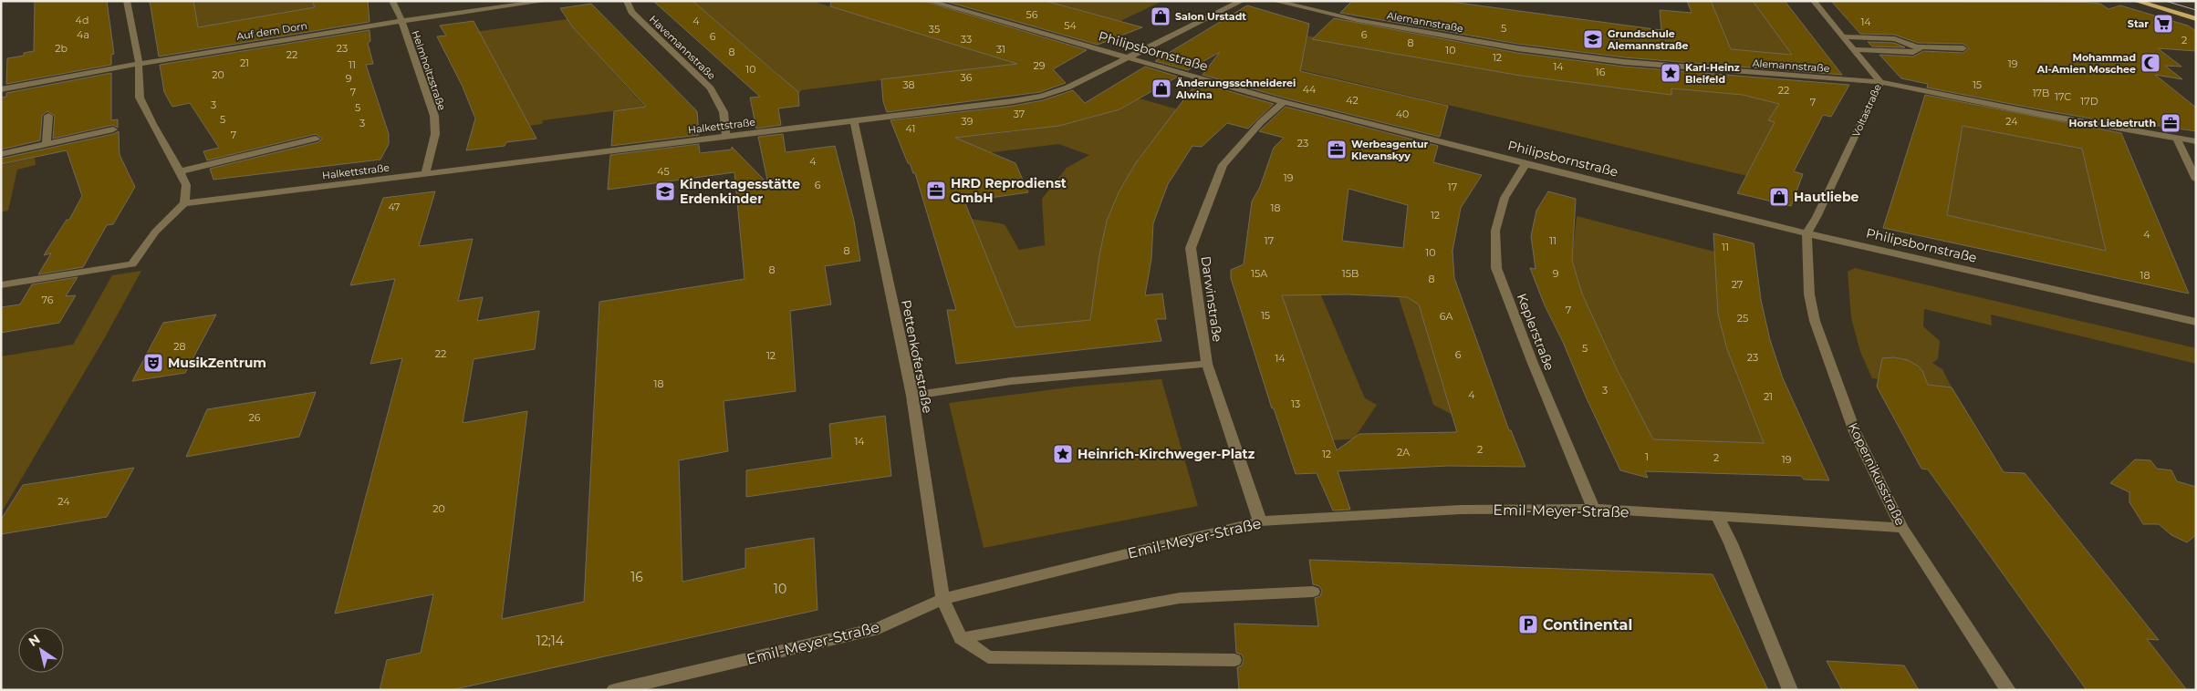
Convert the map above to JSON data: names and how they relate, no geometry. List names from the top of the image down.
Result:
{
  "streets": {
    "street": [
      "Alemannstraße",
      "Auf dem Dorn",
      "Havemannstraße",
      "Philipsbornstraße",
      "Helmholtzstraße",
      "Voltastraße",
      "Halkettstraße",
      "Darwinstraße",
      "Keplerstraße",
      "Pettenkoferstraße",
      "Kopernikusstraße",
      "Emil-Meyer-Straße"
    ]
  },
  "crossings": [
    ["Alemannstraße", "Voltastraße"],
    ["Auf dem Dorn", "Helmholtzstraße"],
    ["Havemannstraße", "Halkettstraße"],
    ["Philipsbornstraße", "Voltastraße"],
    ["Philipsbornstraße", "Halkettstraße"],
    ["Philipsbornstraße", "Darwinstraße"],
    ["Philipsbornstraße", "Keplerstraße"],
    ["Philipsbornstraße", "Kopernikusstraße"],
    ["Helmholtzstraße", "Halkettstraße"],
    ["Voltastraße", "Kopernikusstraße"],
    ["Halkettstraße", "Pettenkoferstraße"],
    ["Darwinstraße", "Emil-Meyer-Straße"],
    ["Keplerstraße", "Emil-Meyer-Straße"],
    ["Pettenkoferstraße", "Emil-Meyer-Straße"],
    ["Kopernikusstraße", "Emil-Meyer-Straße"]
  ],
  "places": {
    "shop": ["Salon Urstadt", "Änderungsschneiderei Alwina", "Hautliebe"],
    "supermarket": ["Star"],
    "school or university": ["Grundschule Alemannstraße", "Kindertagesstätte Erdenkinder"],
    "mosque": ["Mohammad Al-Amien Moschee"],
    "place": ["Karl-Heinz Bleifeld", "Heinrich-Kirchweger-Platz"],
    "office": ["Horst Liebetruth", "Werbeagentur Klevanskyy", "HRD Reprodienst GmbH"],
    "theatre": ["MusikZentrum"],
    "parking": ["Continental"]
  },
  "house_numbers": [
    "56",
    "4d",
    "4",
    "14",
    "54",
    "5",
    "35",
    "4a",
    "6",
    "6",
    "33",
    "2",
    "8",
    "2b",
    "23",
    "31",
    "10",
    "8",
    "22",
    "12",
    "21",
    "19",
    "11",
    "29",
    "14",
    "10",
    "16",
    "20",
    "36",
    "9",
    "38",
    "15",
    "44",
    "22",
    "7",
    "17B",
    "17C",
    "42",
    "17D",
    "7",
    "3",
    "5",
    "37",
    "40",
    "5",
    "39",
    "24",
    "3",
    "41",
    "7",
    "23",
    "4",
    "45",
    "19",
    "6",
    "17",
    "47",
    "18",
    "12",
    "4",
    "17",
    "11",
    "11",
    "8",
    "10",
    "8",
    "15A",
    "15B",
    "9",
    "18",
    "8",
    "27",
    "76",
    "7",
    "15",
    "6A",
    "25",
    "28",
    "5",
    "22",
    "6",
    "12",
    "23",
    "14",
    "18",
    "3",
    "4",
    "21",
    "13",
    "26",
    "14",
    "2",
    "2A",
    "12",
    "1",
    "2",
    "19",
    "24",
    "20",
    "16",
    "10",
    "12;14"
  ],
  "north": "top left"
}
